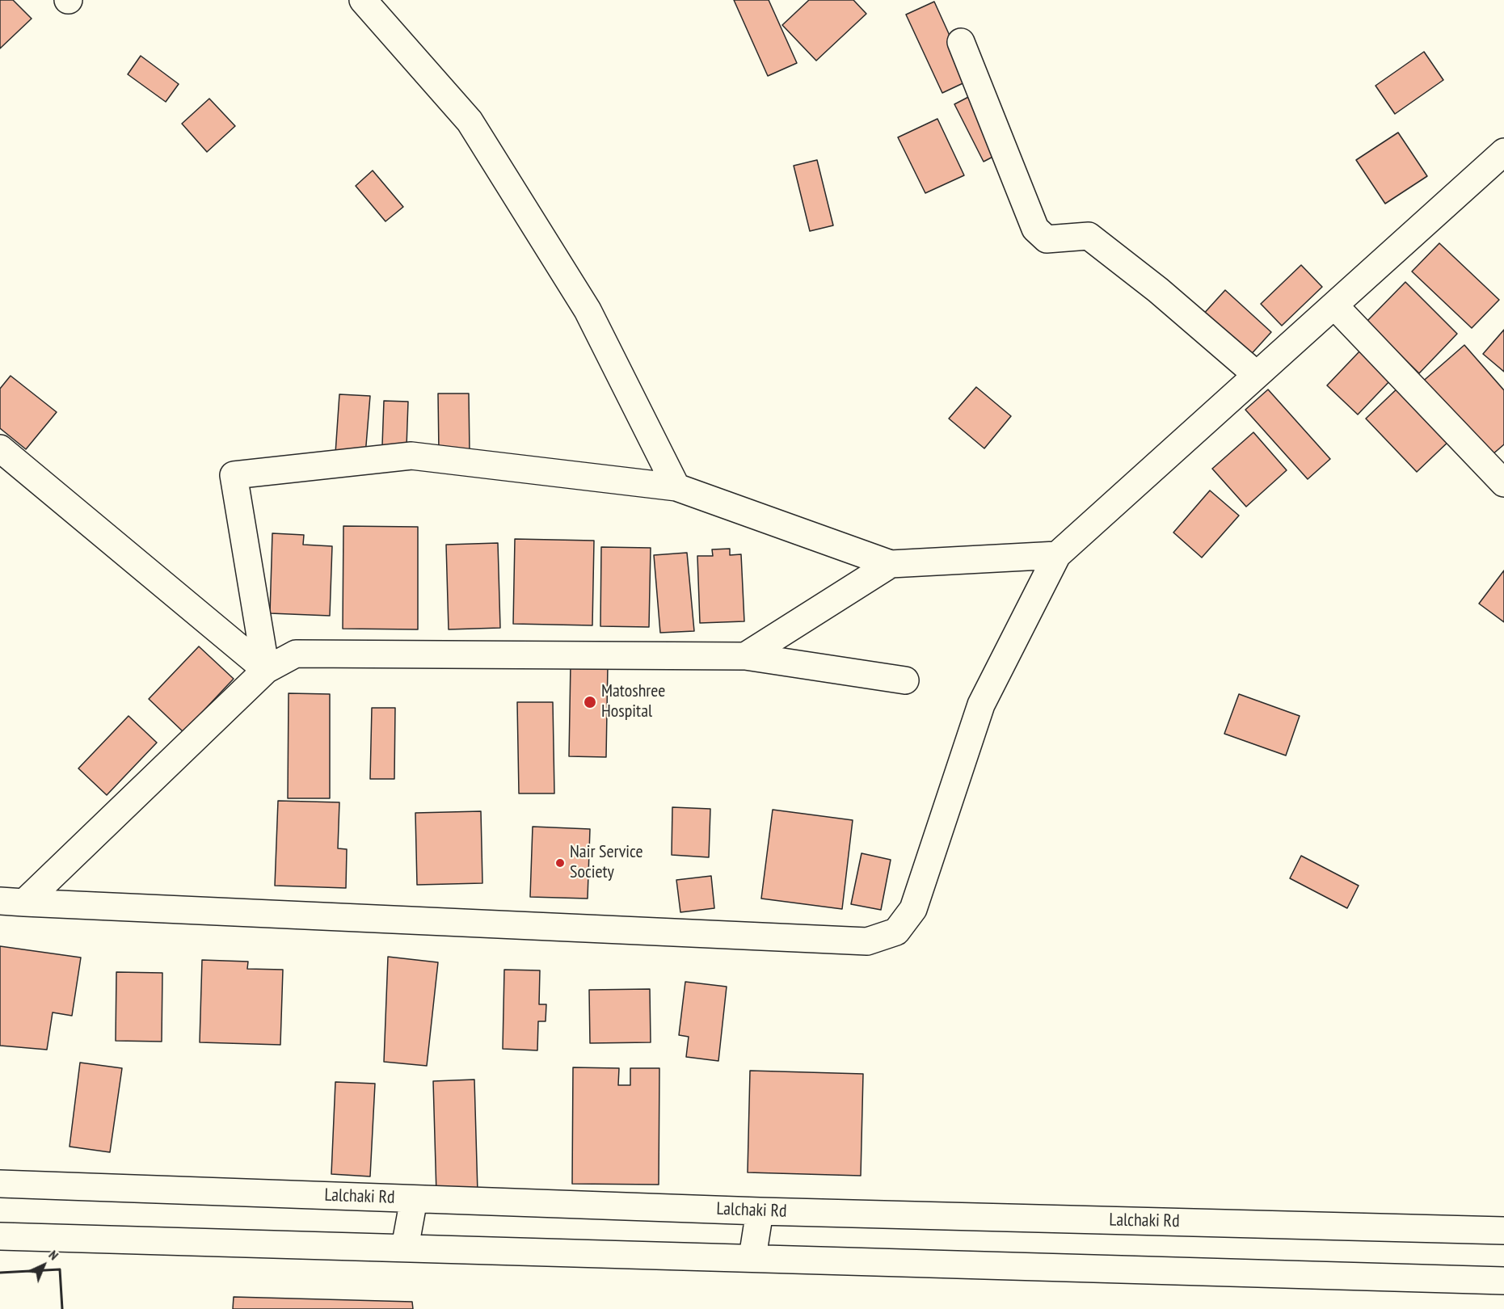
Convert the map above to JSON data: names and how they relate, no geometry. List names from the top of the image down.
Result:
{
  "streets": {
    "street": ["Lalchaki Rd"]
  },
  "places": ["Matoshree Hospital", "Nair Service Society"],
  "north": "top right"
}
